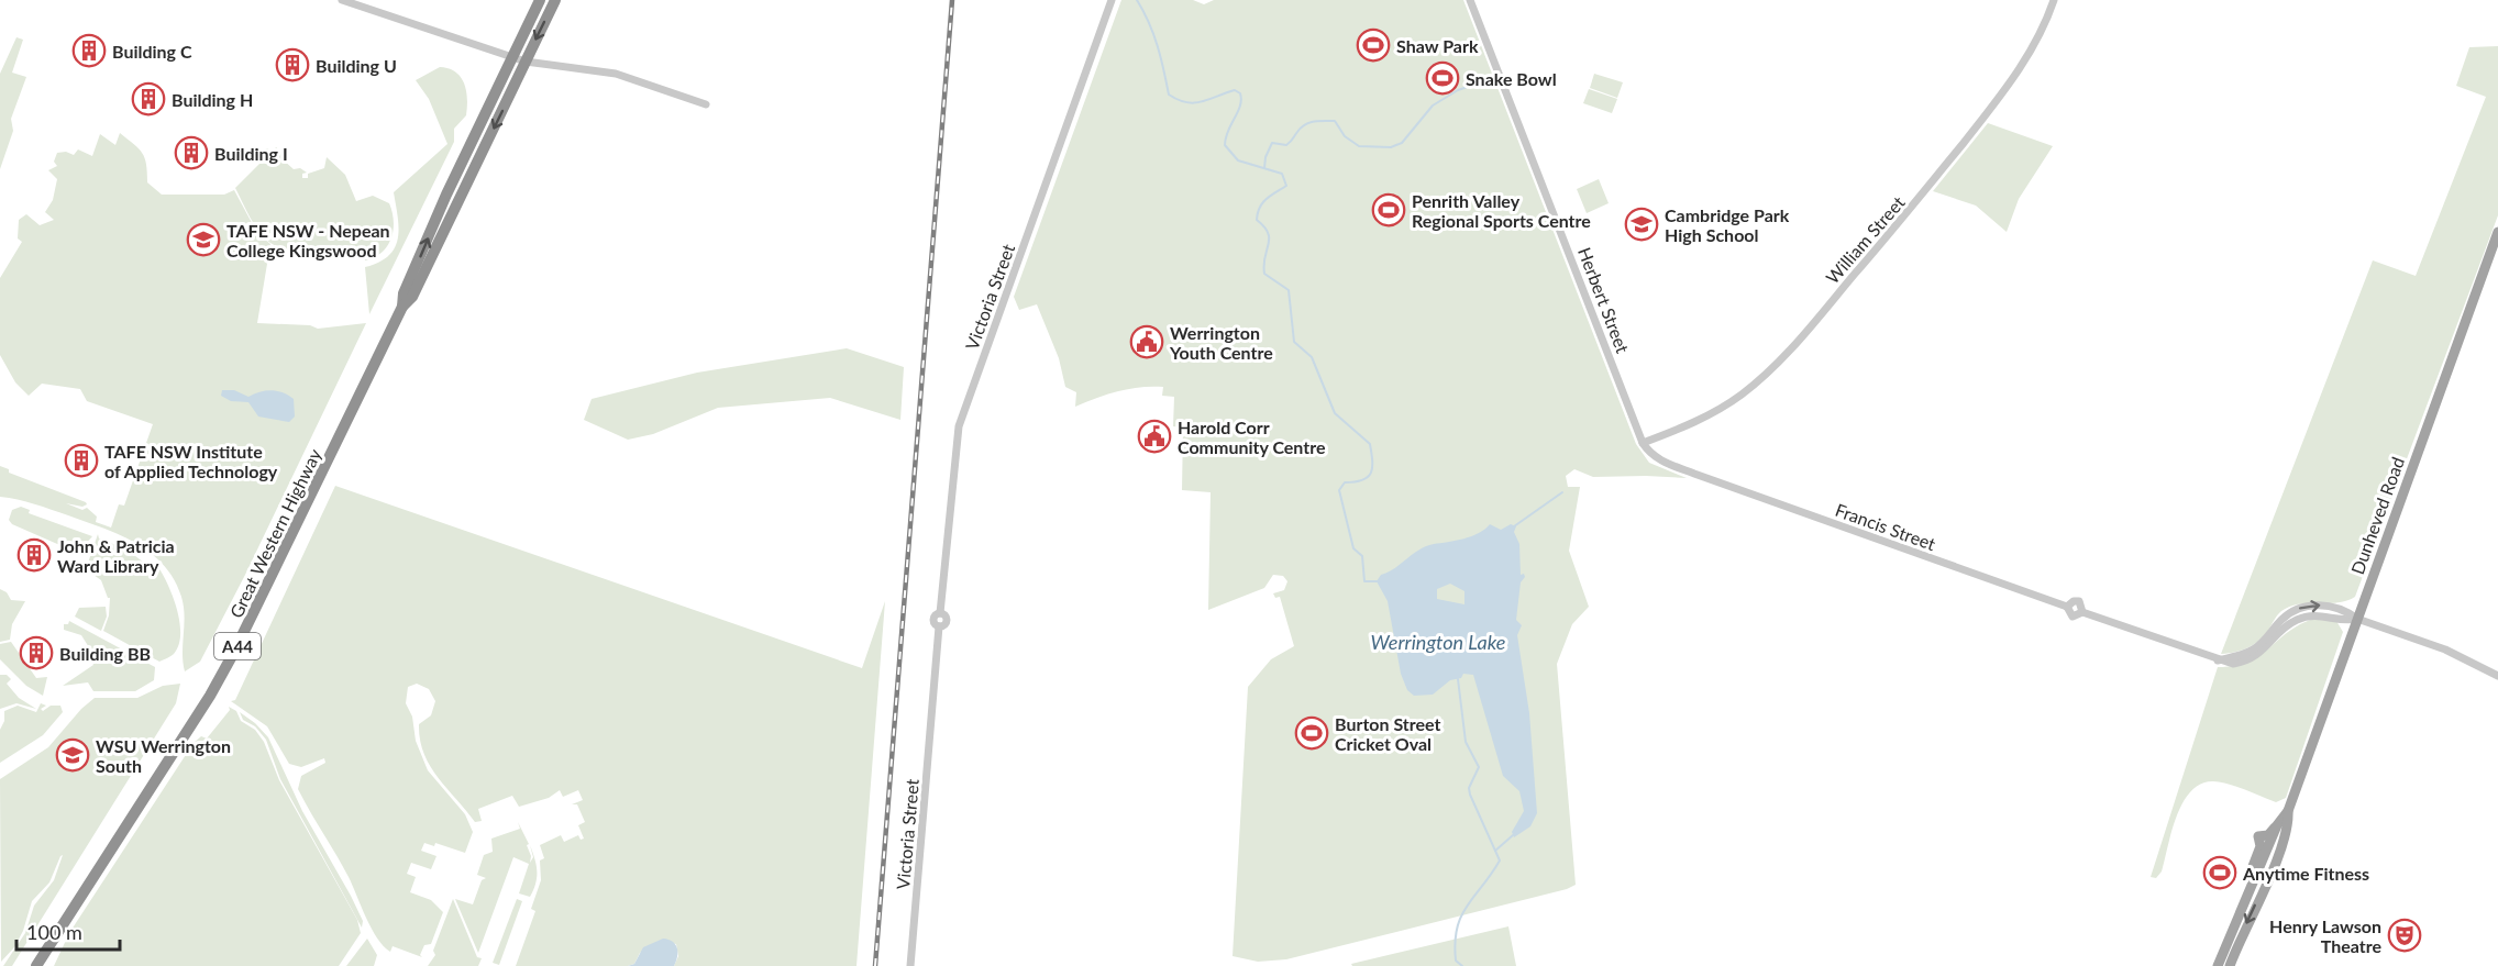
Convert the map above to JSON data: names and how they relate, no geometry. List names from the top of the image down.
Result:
{
  "streets": {
    "highway": ["Great Western Highway", "A44"],
    "main road": ["Dunheved Road"],
    "street": [
      "William Street",
      "Victoria Street",
      "Herbert Street",
      "Francis Street"
    ]
  },
  "crossings": [
    ["William Street", "Herbert Street"],
    ["William Street", "Francis Street"],
    ["Herbert Street", "Francis Street"],
    ["Dunheved Road", "Francis Street"]
  ],
  "water": ["Werrington Lake"],
  "places": {
    "sports": [
      "Shaw Park",
      "Snake Bowl",
      "Penrith Valley Regional Sports Centre",
      "Burton Street Cricket Oval",
      "Anytime Fitness"
    ],
    "building": [
      "Building C",
      "Building U",
      "Building H",
      "Building I",
      "TAFE NSW Institute of Applied Technology",
      "John & Patricia Ward Library",
      "Building BB"
    ],
    "school or university": ["Cambridge Park High School", "TAFE NSW - Nepean College Kingswood", "WSU Werrington South"],
    "public building": ["Werrington Youth Centre", "Harold Corr Community Centre"],
    "theatre": ["Henry Lawson Theatre"]
  },
  "scale_bar": "100 m"
}
